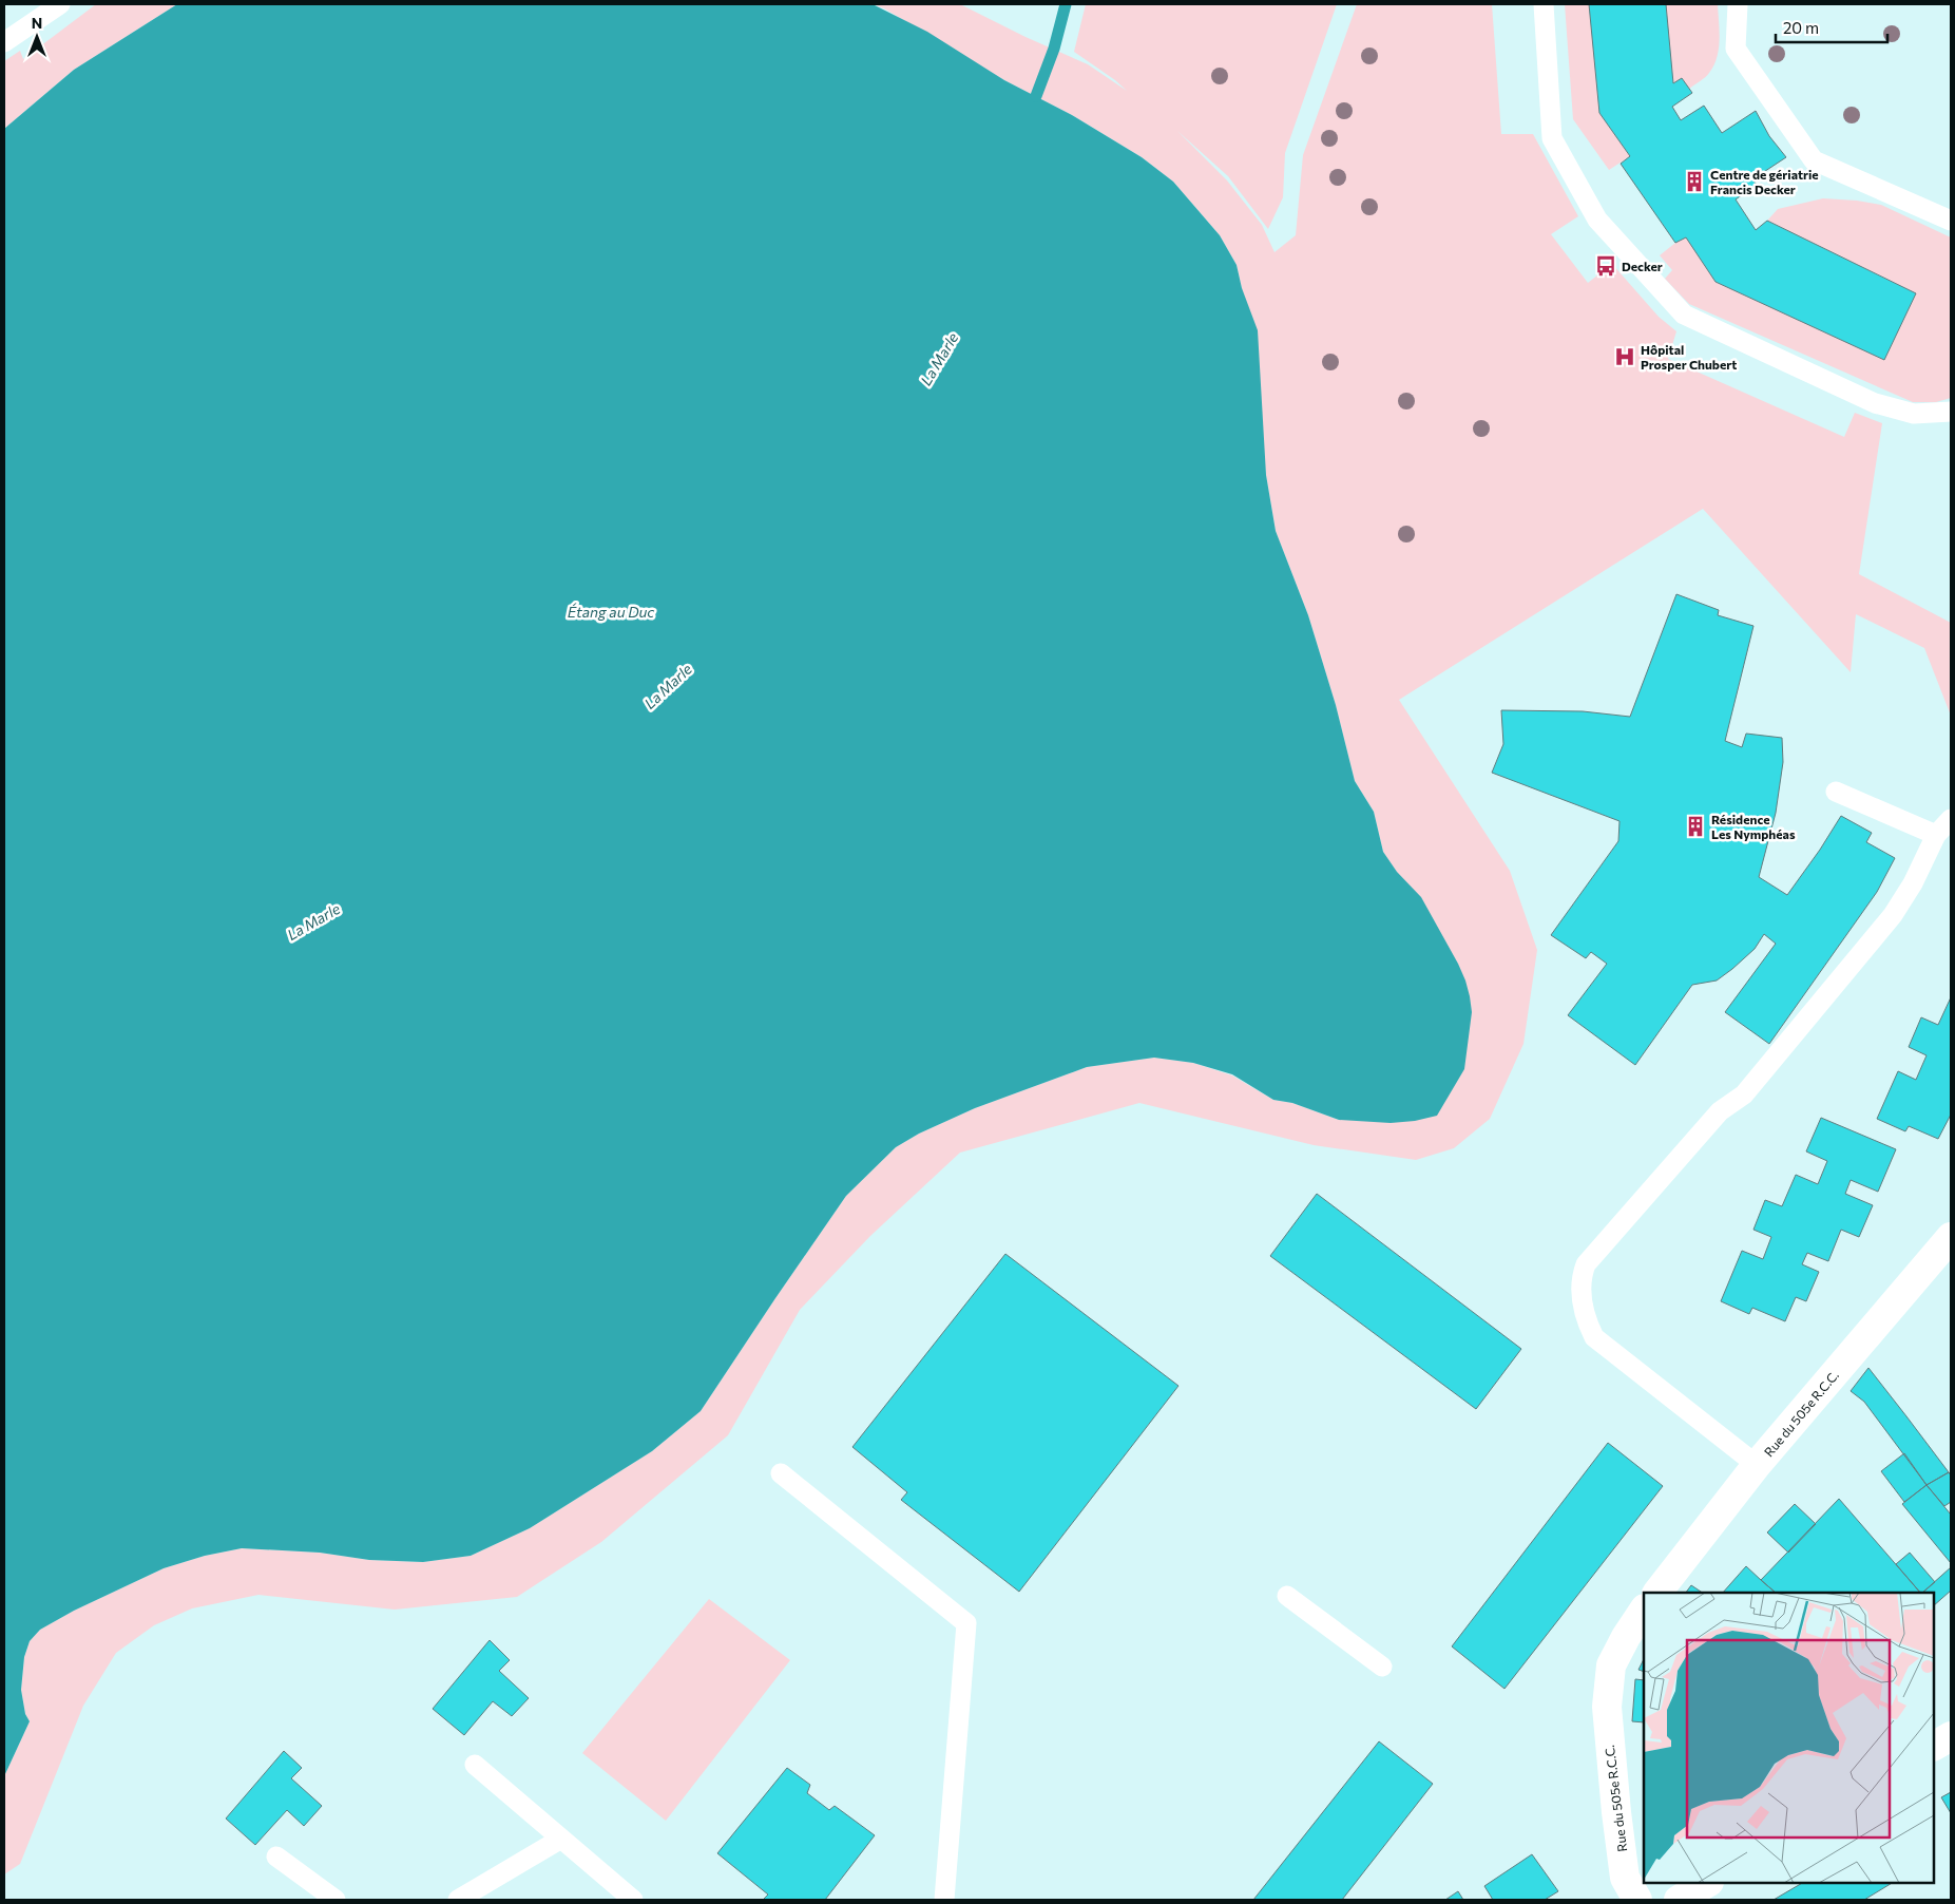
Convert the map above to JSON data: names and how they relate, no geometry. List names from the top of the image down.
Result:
{
  "streets": {
    "street": ["Rue du 505e R.C.C."]
  },
  "water": ["La Marle", "Étang au Duc"],
  "places": {
    "building": ["Centre de gériatrie Francis Decker", "Résidence Les Nymphéas"],
    "bus stop": ["Decker"],
    "hospital": ["Hôpital Prosper Chubert"]
  },
  "scale_bar": "20 m",
  "north": "top"
}
